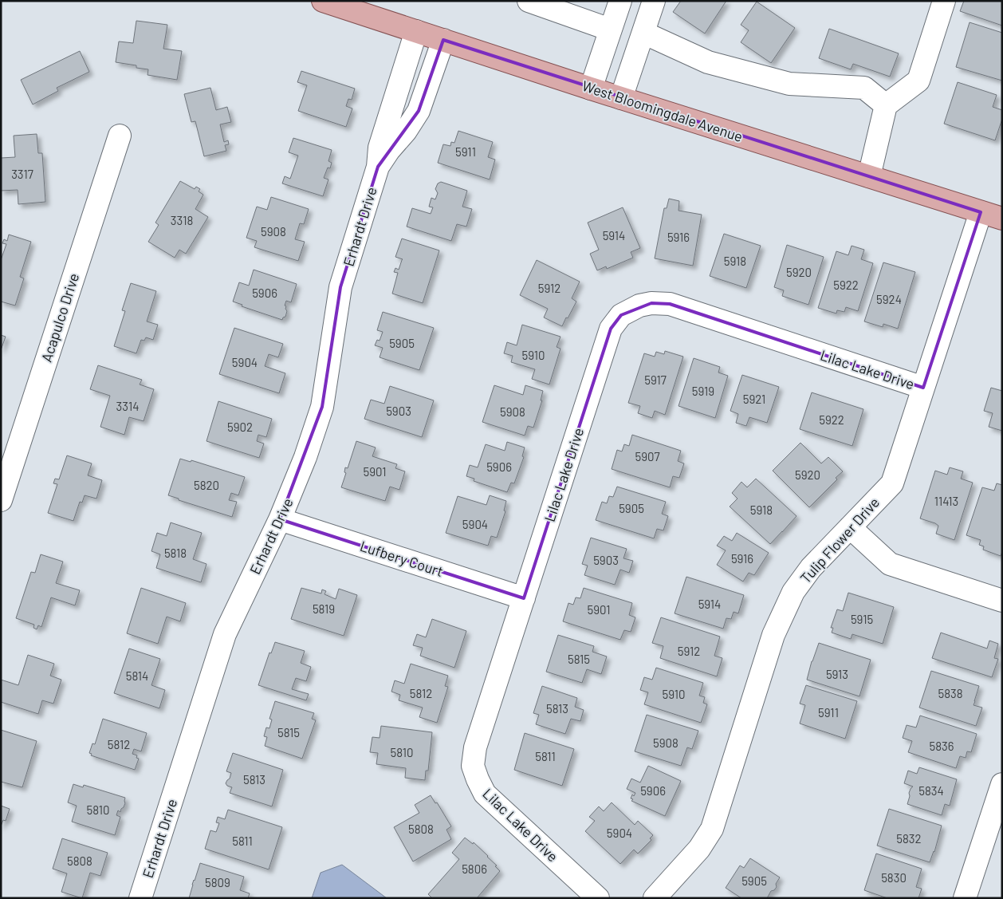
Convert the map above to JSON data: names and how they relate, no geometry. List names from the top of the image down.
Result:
{
  "streets": {
    "main road": ["West Bloomingdale Avenue"],
    "street": [
      "Erhardt Drive",
      "Acapulco Drive",
      "Lilac Lake Drive",
      "Tulip Flower Drive",
      "Lufbery Court"
    ]
  },
  "crossings": [
    ["West Bloomingdale Avenue", "Erhardt Drive"],
    ["West Bloomingdale Avenue", "Tulip Flower Drive"],
    ["Erhardt Drive", "Lufbery Court"],
    ["Lilac Lake Drive", "Tulip Flower Drive"],
    ["Lilac Lake Drive", "Lufbery Court"]
  ],
  "house_numbers": [
    "5911",
    "3317",
    "3318",
    "5908",
    "5914",
    "5916",
    "5918",
    "5920",
    "5922",
    "5912",
    "5906",
    "5924",
    "5905",
    "5910",
    "5904",
    "5917",
    "5919",
    "5921",
    "3314",
    "5903",
    "5908",
    "5922",
    "5902",
    "5907",
    "5906",
    "5901",
    "5920",
    "5820",
    "11413",
    "5905",
    "5918",
    "5904",
    "5818",
    "5916",
    "5903",
    "5914",
    "5819",
    "5901",
    "5915",
    "5912",
    "5815",
    "5913",
    "5814",
    "5812",
    "5838",
    "5910",
    "5813",
    "5911",
    "5815",
    "5908",
    "5812",
    "5836",
    "5810",
    "5811",
    "5813",
    "5906",
    "5834",
    "5810",
    "5808",
    "5904",
    "5832",
    "5811",
    "5808",
    "5806",
    "5830",
    "5905",
    "5809"
  ]
}
